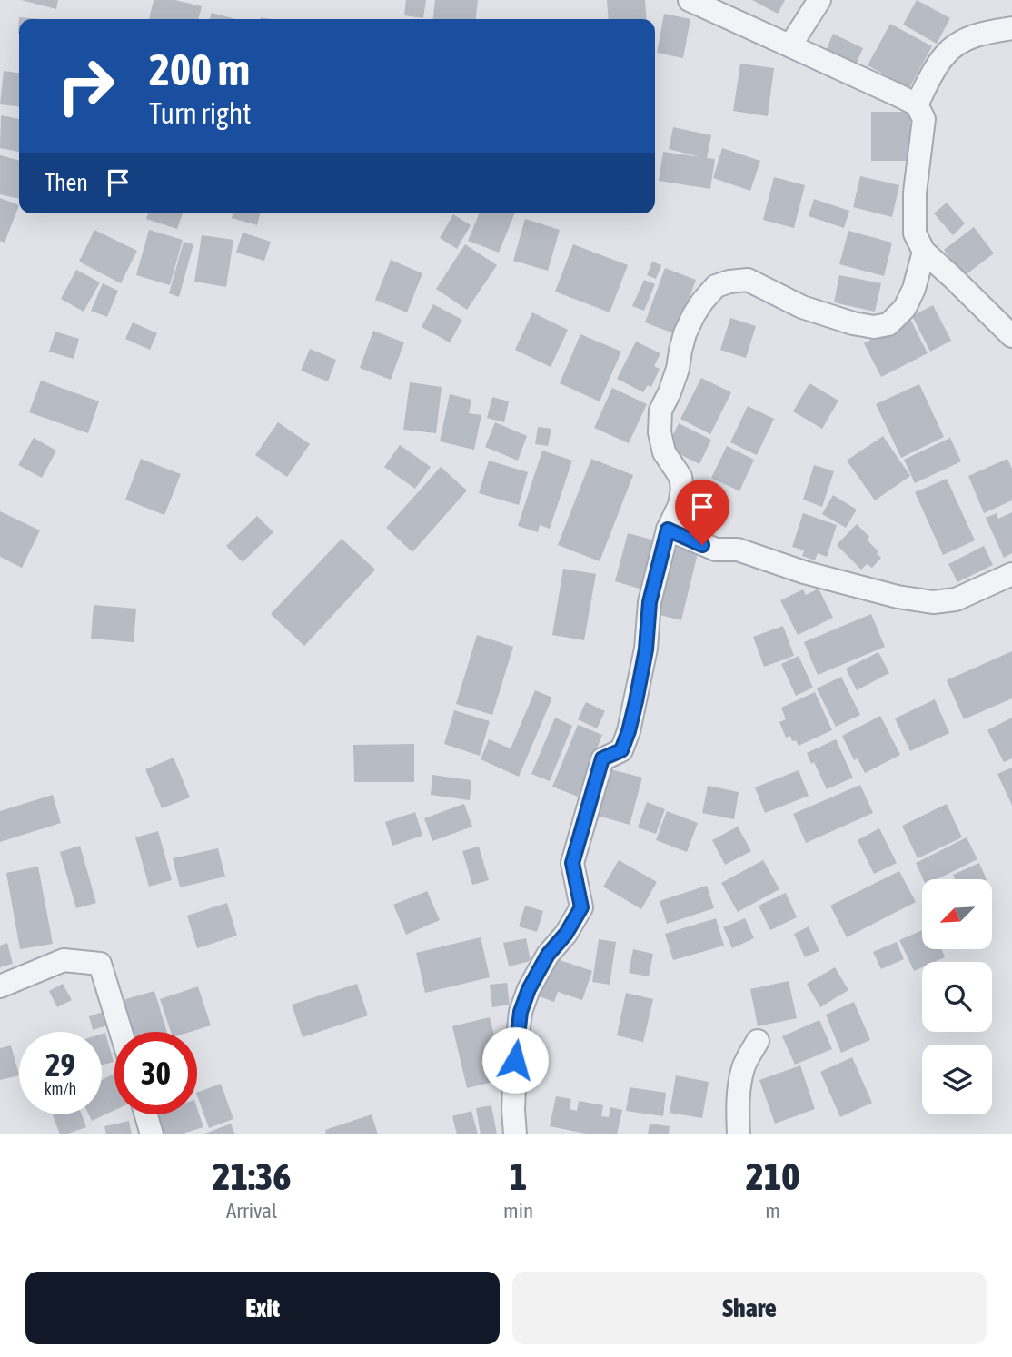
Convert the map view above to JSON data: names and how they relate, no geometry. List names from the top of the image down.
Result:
{
  "north": "bottom left",
  "page": {
    "turn": ["200 m", "Turn right"],
    "then": "Then",
    "speed": "29 km/h",
    "limit": "30",
    "eta": [
      "21:36",
      "Arrival",
      "1",
      "min",
      "210",
      "m"
    ],
    "buttons": ["Exit", "Share"]
  }
}
